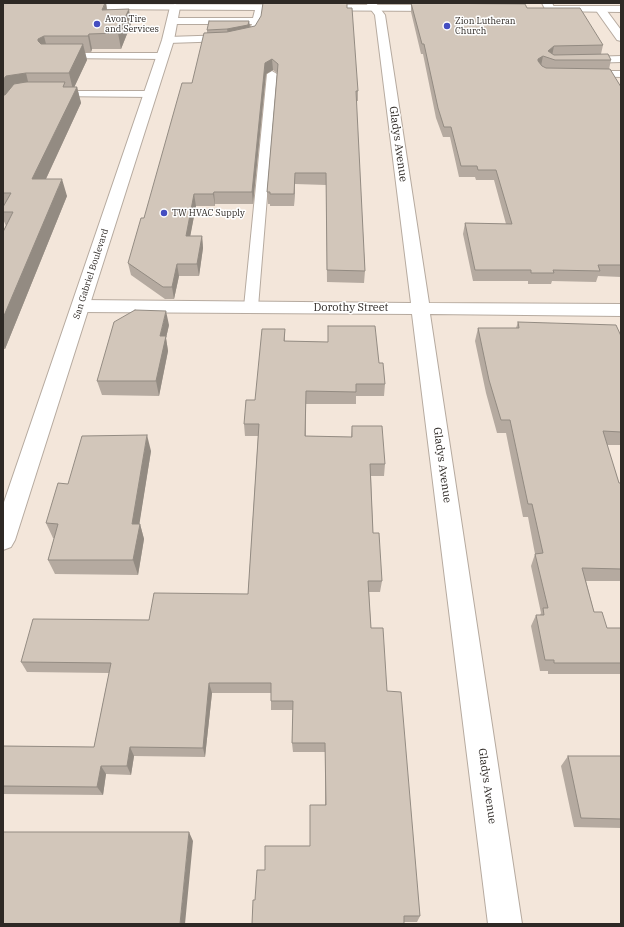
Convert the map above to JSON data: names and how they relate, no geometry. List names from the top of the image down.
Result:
{
  "streets": {
    "street": ["Gladys Avenue", "San Gabriel Boulevard", "Dorothy Street"]
  },
  "crossings": [
    ["Gladys Avenue", "Dorothy Street"],
    ["San Gabriel Boulevard", "Dorothy Street"]
  ],
  "places": ["Avon Tire and Services", "Zion Lutheran Church", "TW HVAC Supply"]
}
